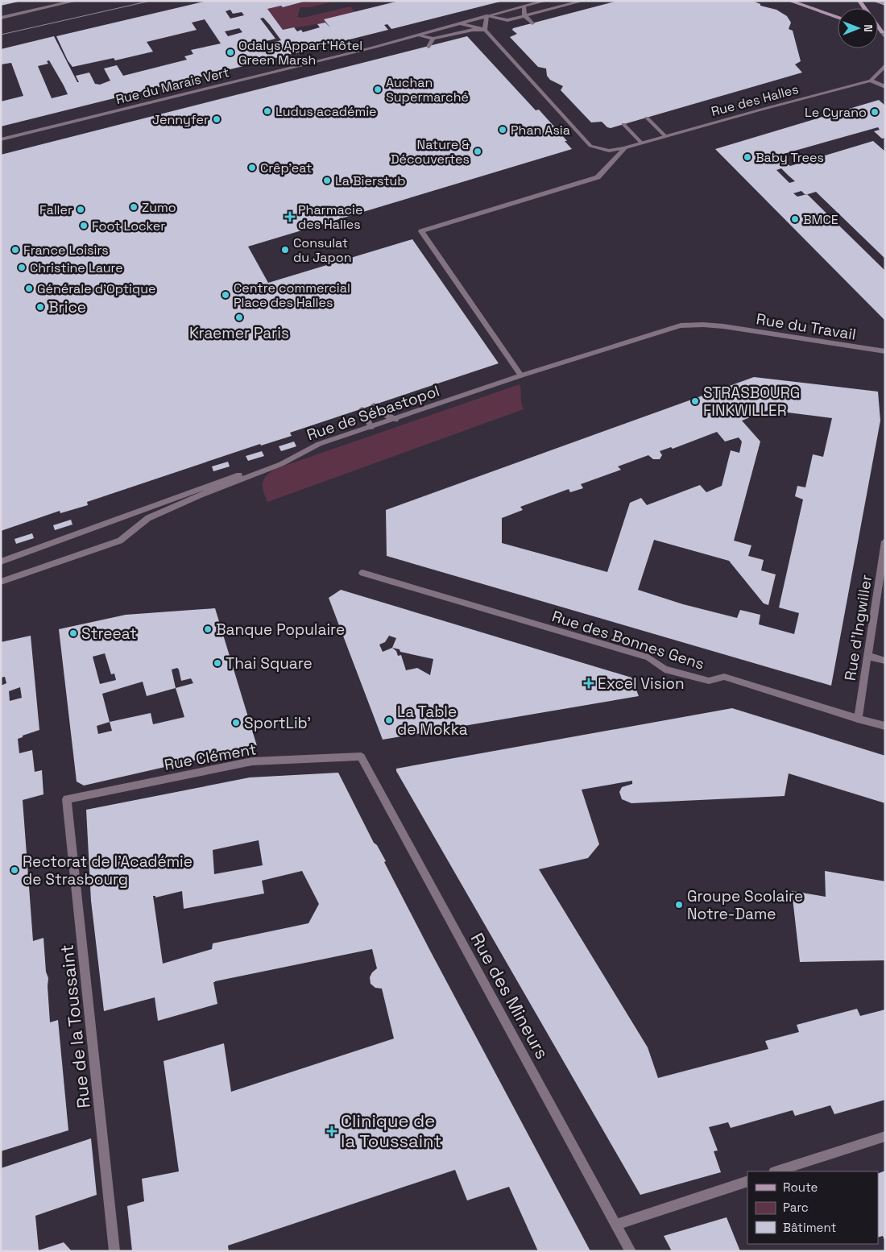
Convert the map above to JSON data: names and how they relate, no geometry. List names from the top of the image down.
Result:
{
  "streets": {
    "street": [
      "Rue du Marais Vert",
      "Rue des Halles",
      "Rue du Travail",
      "Rue de Sébastopol",
      "Rue d'Ingwiller",
      "Rue des Bonnes Gens",
      "Rue Clément",
      "Rue des Mineurs",
      "Rue de la Toussaint"
    ]
  },
  "crossings": [
    ["Rue du Travail", "Rue de Sébastopol"],
    ["Rue d'Ingwiller", "Rue des Bonnes Gens"],
    ["Rue Clément", "Rue des Mineurs"],
    ["Rue Clément", "Rue de la Toussaint"]
  ],
  "places": {
    "other": [
      "Odalys Appart'Hôtel Green Marsh",
      "Auchan Supermarché",
      "Ludus académie",
      "Le Cyrano",
      "Jennyfer",
      "Phan Asia",
      "Nature & Découvertes",
      "Baby Trees",
      "Crêp'eat",
      "La Bierstub",
      "Zumo",
      "Faller",
      "BMCE",
      "Foot Locker",
      "France Loisirs",
      "Consulat du Japon",
      "Christine Laure",
      "Générale d'Optique",
      "Centre commercial Place des Halles",
      "Brice",
      "Kraemer Paris",
      "STRASBOURG FINKWILLER",
      "Banque Populaire",
      "Streeat",
      "Thai Square",
      "La Table de Mokka",
      "SportLib'",
      "Rectorat de l'Académie de Strasbourg",
      "Groupe Scolaire Notre-Dame"
    ],
    "health": ["Pharmacie des Halles", "Excel Vision", "Clinique de la Toussaint"]
  },
  "legend": ["Route", "Parc", "Bâtiment"],
  "north": "right"
}
